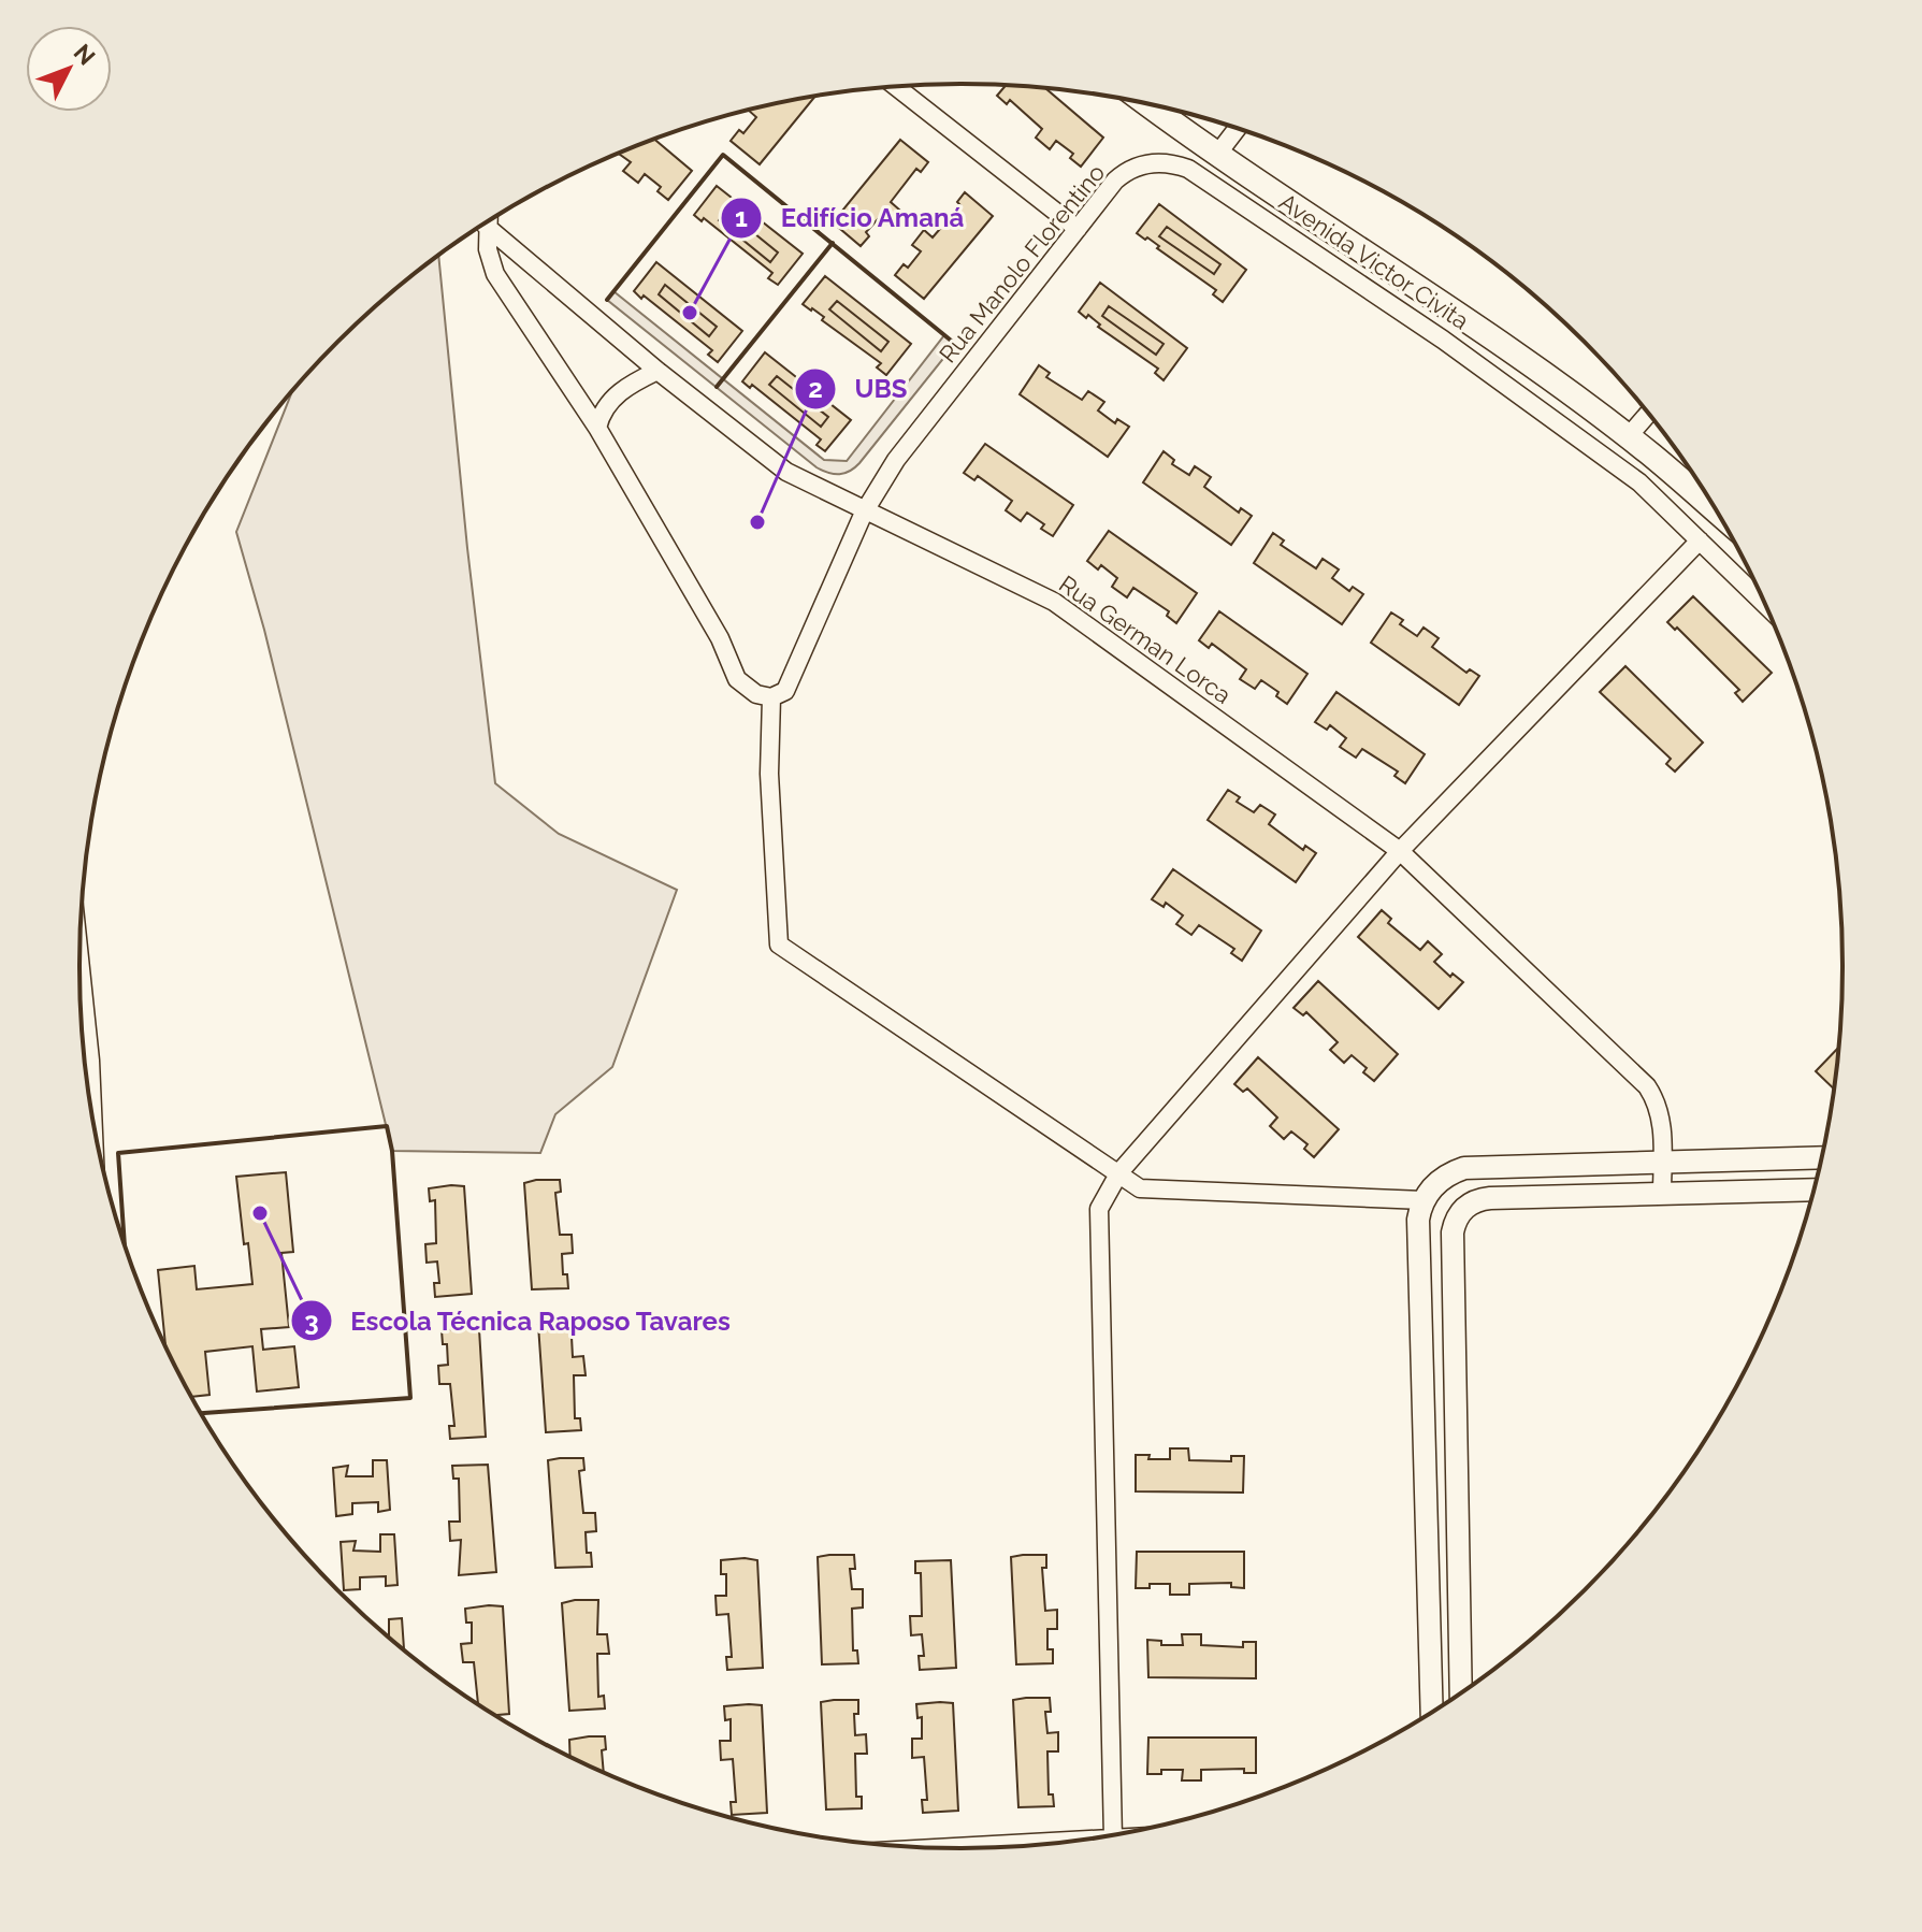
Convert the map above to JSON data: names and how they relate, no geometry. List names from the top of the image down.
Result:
{
  "streets": {
    "main road": ["Avenida Victor Civita"],
    "street": ["Rua Manolo Florentino", "Rua German Lorca"]
  },
  "crossings": [
    ["Rua Manolo Florentino", "Rua German Lorca"]
  ],
  "places": ["Edifício Amaná", "UBS", "Escola Técnica Raposo Tavares"],
  "north": "top right"
}
